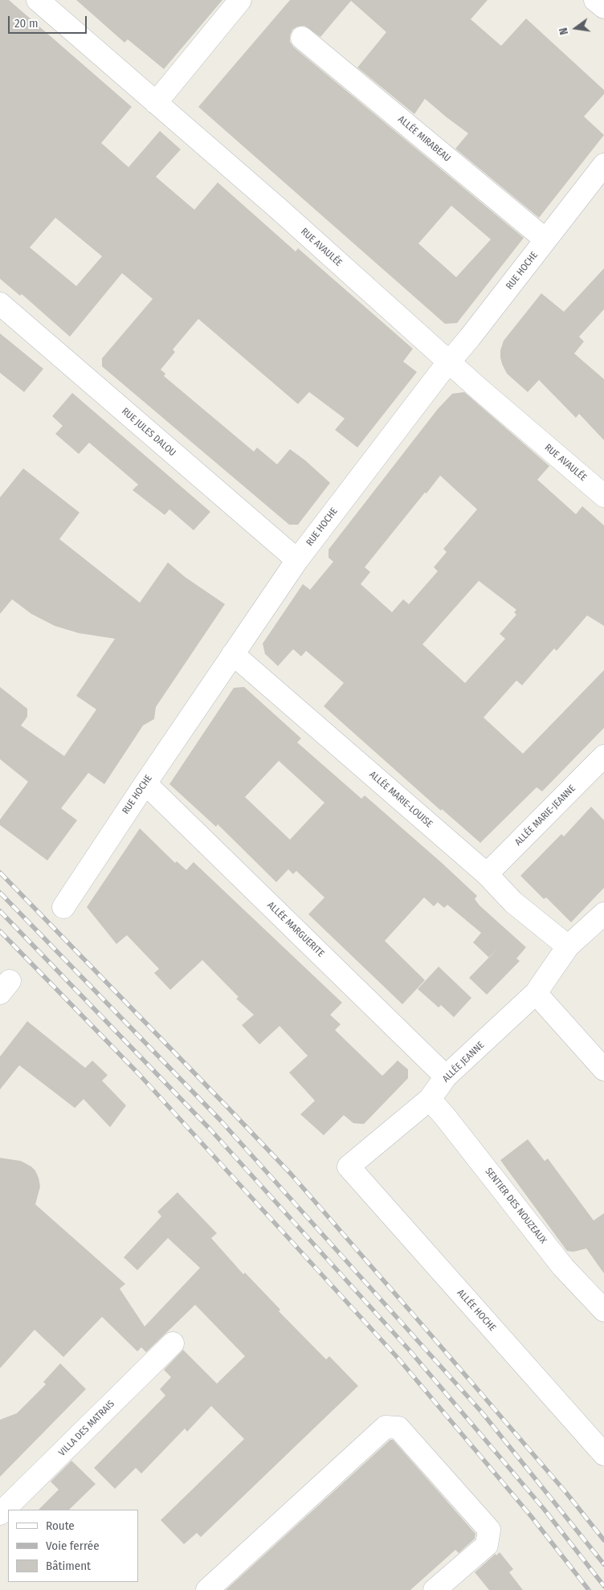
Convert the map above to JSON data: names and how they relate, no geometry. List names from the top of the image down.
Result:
{
  "streets": {
    "street": [
      "ALLÉE MIRABEAU",
      "RUE AVAULÉE",
      "RUE HOCHE",
      "RUE JULES DALOU",
      "ALLÉE MARIE-LOUISE",
      "ALLÉE MARIE-JEANNE",
      "ALLÉE MARGUERITE",
      "ALLÉE JEANNE",
      "SENTIER DES NOUZEAUX",
      "ALLÉE HOCHE",
      "VILLA DES MATRAIS"
    ]
  },
  "crossings": [
    ["ALLÉE MIRABEAU", "RUE HOCHE"],
    ["RUE AVAULÉE", "RUE HOCHE"],
    ["RUE HOCHE", "RUE JULES DALOU"],
    ["RUE HOCHE", "ALLÉE MARIE-LOUISE"],
    ["RUE HOCHE", "ALLÉE MARGUERITE"],
    ["ALLÉE MARIE-LOUISE", "ALLÉE MARIE-JEANNE"],
    ["ALLÉE MARIE-LOUISE", "ALLÉE JEANNE"],
    ["ALLÉE MARGUERITE", "ALLÉE JEANNE"],
    ["ALLÉE JEANNE", "SENTIER DES NOUZEAUX"],
    ["ALLÉE JEANNE", "ALLÉE HOCHE"]
  ],
  "legend": ["Route", "Voie ferrée", "Bâtiment"],
  "scale_bar": "20 m",
  "north": "left"
}
